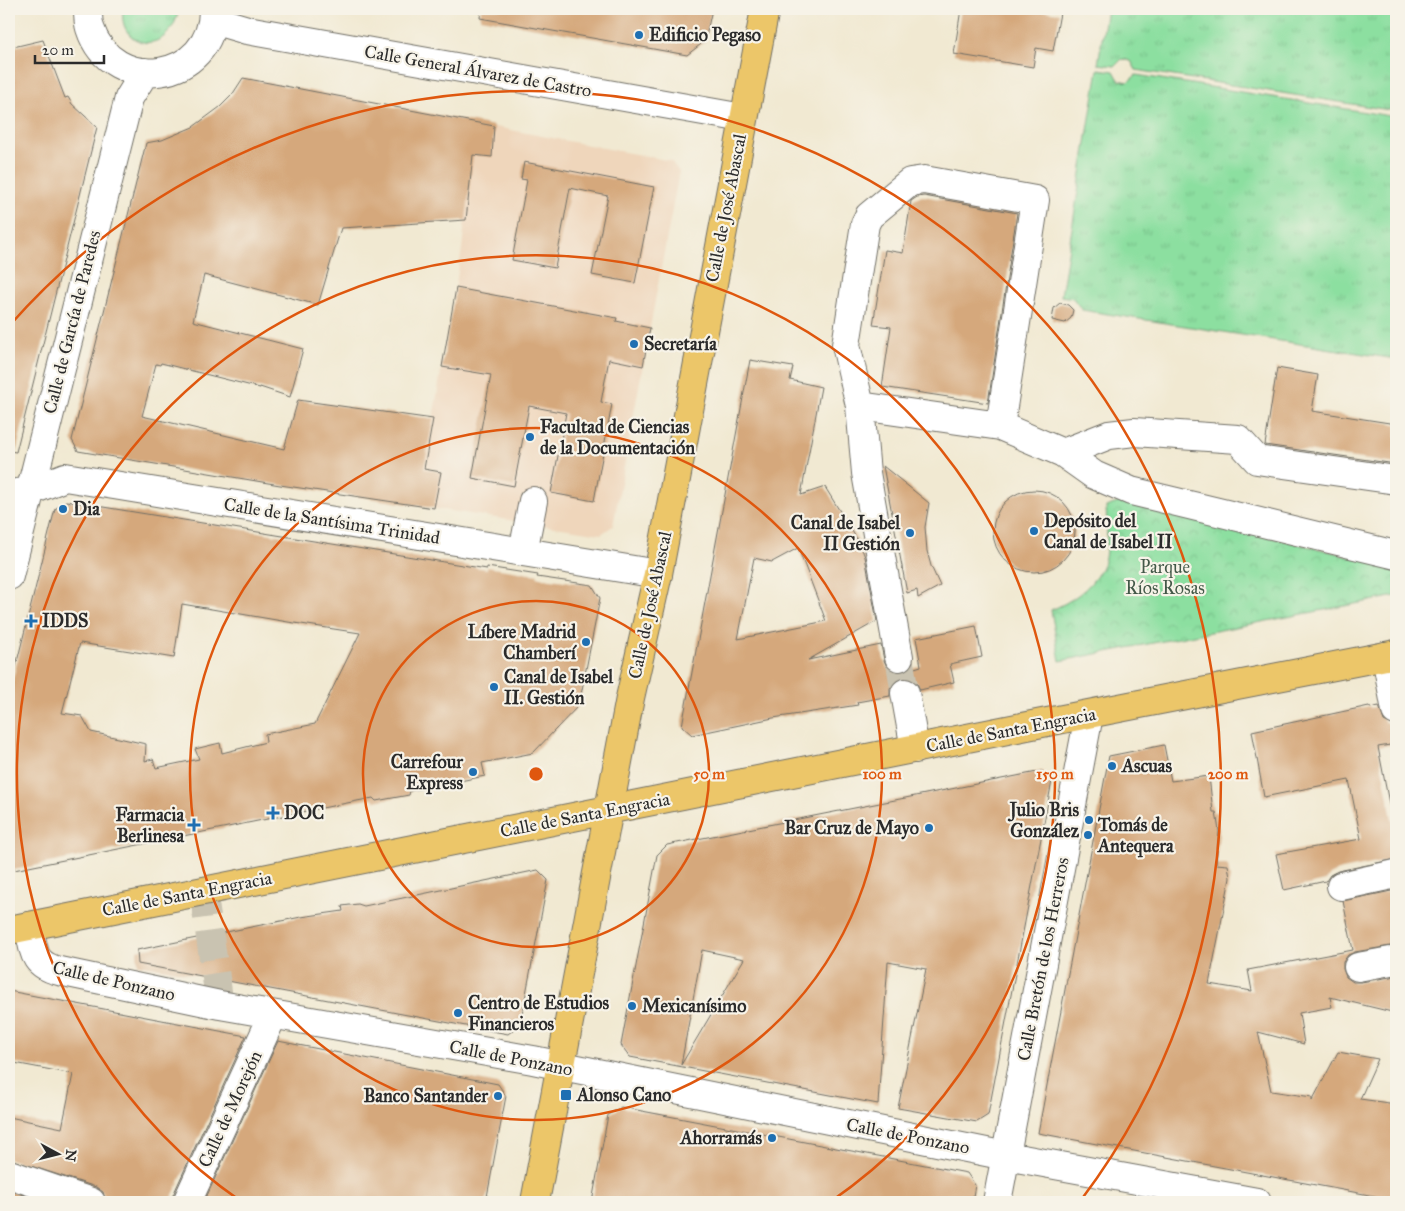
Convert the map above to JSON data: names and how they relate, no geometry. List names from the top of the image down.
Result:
{
  "streets": {
    "main road": ["Calle de José Abascal", "Calle de Santa Engracia"],
    "street": [
      "Calle General Álvarez de Castro",
      "Calle de García de Paredes",
      "Calle de la Santísima Trinidad",
      "Calle Bretón de los Herreros",
      "Calle de Ponzano",
      "Calle de Morejón"
    ]
  },
  "crossings": [
    ["Calle General Álvarez de Castro", "Calle de José Abascal"],
    ["Calle de José Abascal", "Calle de la Santísima Trinidad"],
    ["Calle de José Abascal", "Calle de Santa Engracia"],
    ["Calle de José Abascal", "Calle de Ponzano"],
    ["Calle de García de Paredes", "Calle de la Santísima Trinidad"],
    ["Calle de Santa Engracia", "Calle Bretón de los Herreros"],
    ["Calle de Santa Engracia", "Calle de Ponzano"],
    ["Calle Bretón de los Herreros", "Calle de Ponzano"],
    ["Calle de Ponzano", "Calle de Morejón"]
  ],
  "parks": ["Parque Ríos Rosas"],
  "places": {
    "other": [
      "Edificio Pegaso",
      "Secretaría",
      "Facultad de Ciencias de la Documentación",
      "Dia",
      "Depósito del Canal de Isabel II",
      "Canal de Isabel II Gestión",
      "Líbere Madrid Chamberí",
      "Canal de Isabel II. Gestión",
      "Ascuas",
      "Carrefour Express",
      "Julio Bris González",
      "Bar Cruz de Mayo",
      "Tomás de Antequera",
      "Mexicanísimo",
      "Centro de Estudios Financieros",
      "Banco Santander",
      "Ahorramás"
    ],
    "health": ["IDDS", "DOC", "Farmacia Berlinesa"],
    "transit": ["Alonso Cano"]
  },
  "scale_bar": "20 m",
  "north": "right",
  "rings": [
    "50 m",
    "100 m",
    "150 m",
    "200 m"
  ]
}
